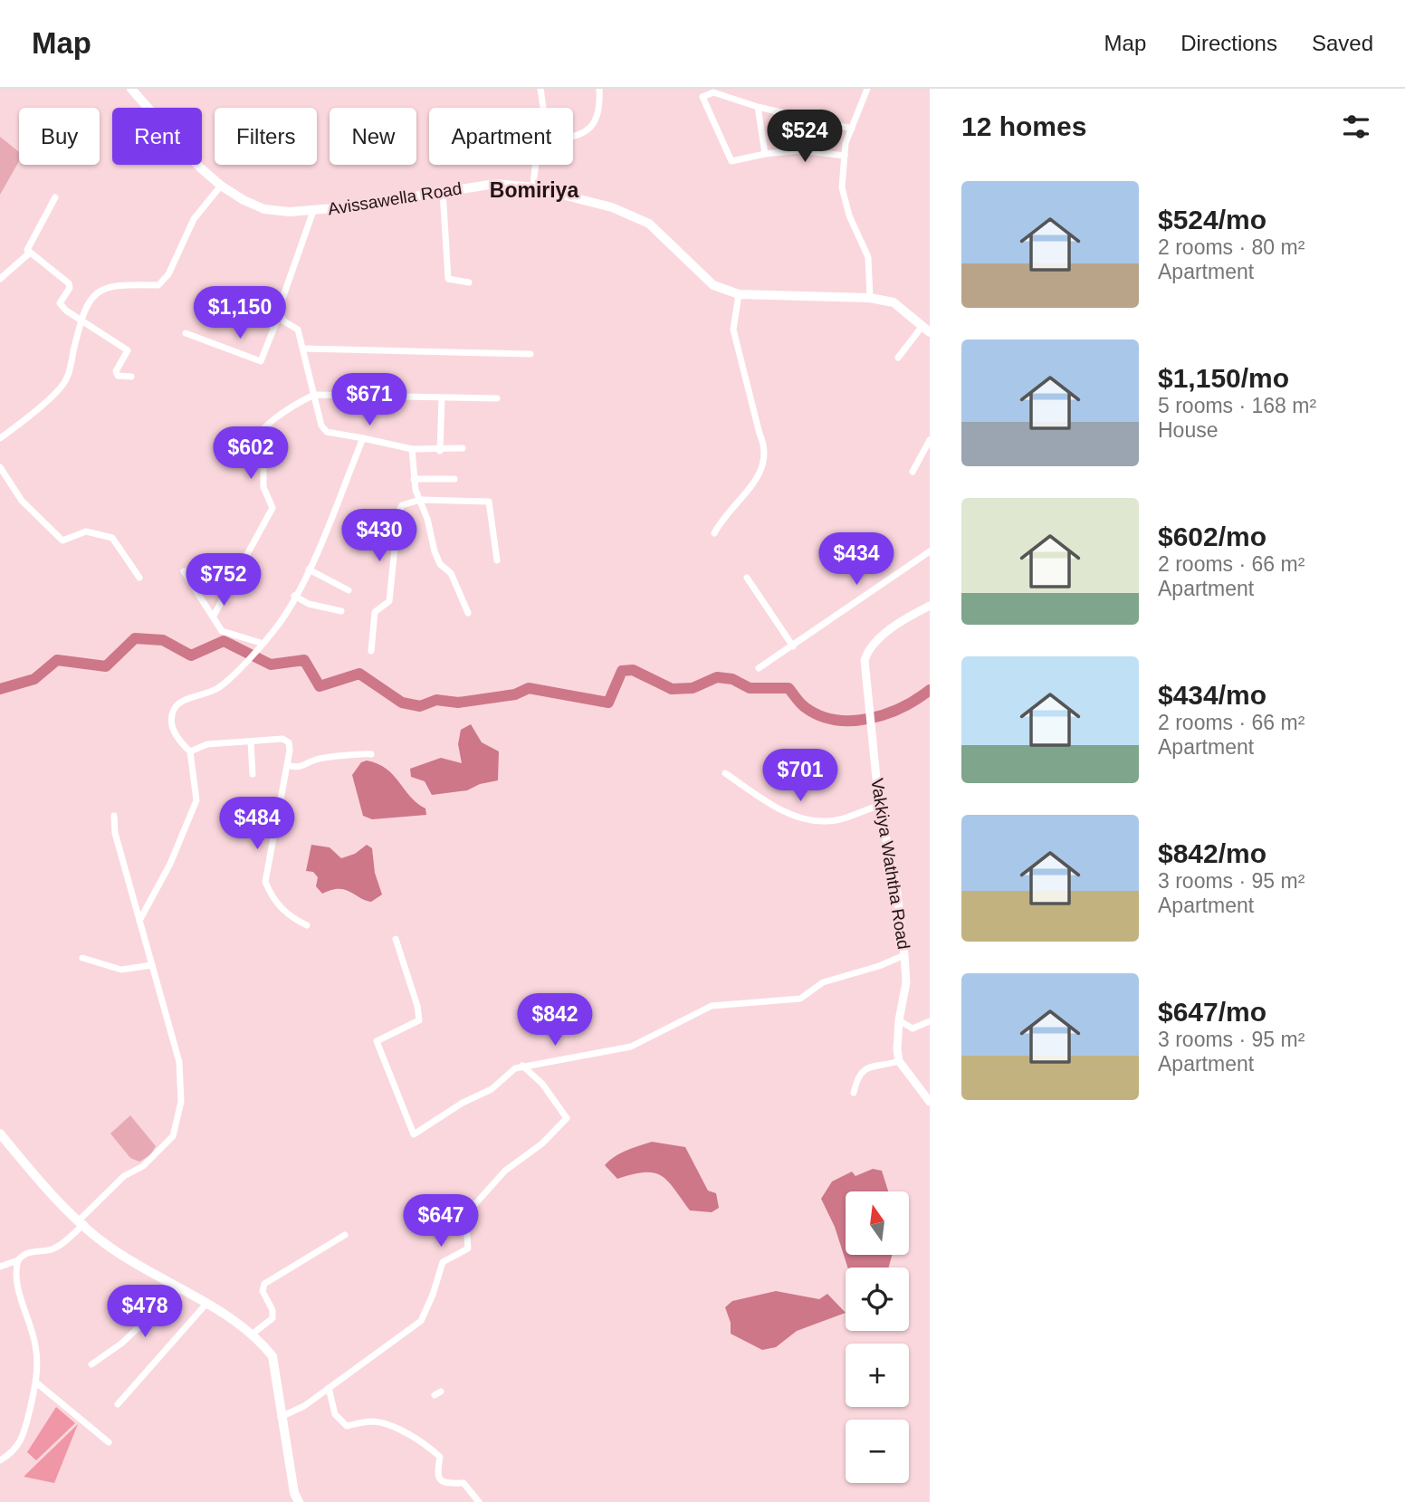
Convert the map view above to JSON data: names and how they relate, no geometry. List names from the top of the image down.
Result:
{
  "streets": {
    "main road": ["Avissawella Road"],
    "street": ["Vakkiya Waththa Road"]
  },
  "districts": ["Bomiriya"],
  "north": "top",
  "page": {
    "header": "Map",
    "nav": ["Map", "Directions", "Saved"],
    "heading": "12 homes",
    "chip": [
      "Buy",
      "Rent",
      "Filters",
      "New",
      "Apartment"
    ],
    "price": [
      "$524",
      "$1,150",
      "$671",
      "$602",
      "$430",
      "$434",
      "$752",
      "$701",
      "$484",
      "$842",
      "$647",
      "$478"
    ],
    "list": [
      {
        "name": "$524/mo",
        "note": "2 rooms · 80 m² · Apartment"
      },
      {
        "name": "$1,150/mo",
        "note": "5 rooms · 168 m² · House"
      },
      {
        "name": "$602/mo",
        "note": "2 rooms · 66 m² · Apartment"
      },
      {
        "name": "$434/mo",
        "note": "2 rooms · 66 m² · Apartment"
      },
      {
        "name": "$842/mo",
        "note": "3 rooms · 95 m² · Apartment"
      },
      {
        "name": "$647/mo",
        "note": "3 rooms · 95 m² · Apartment"
      }
    ],
    "map_buttons": ["+", "−"]
  }
}
